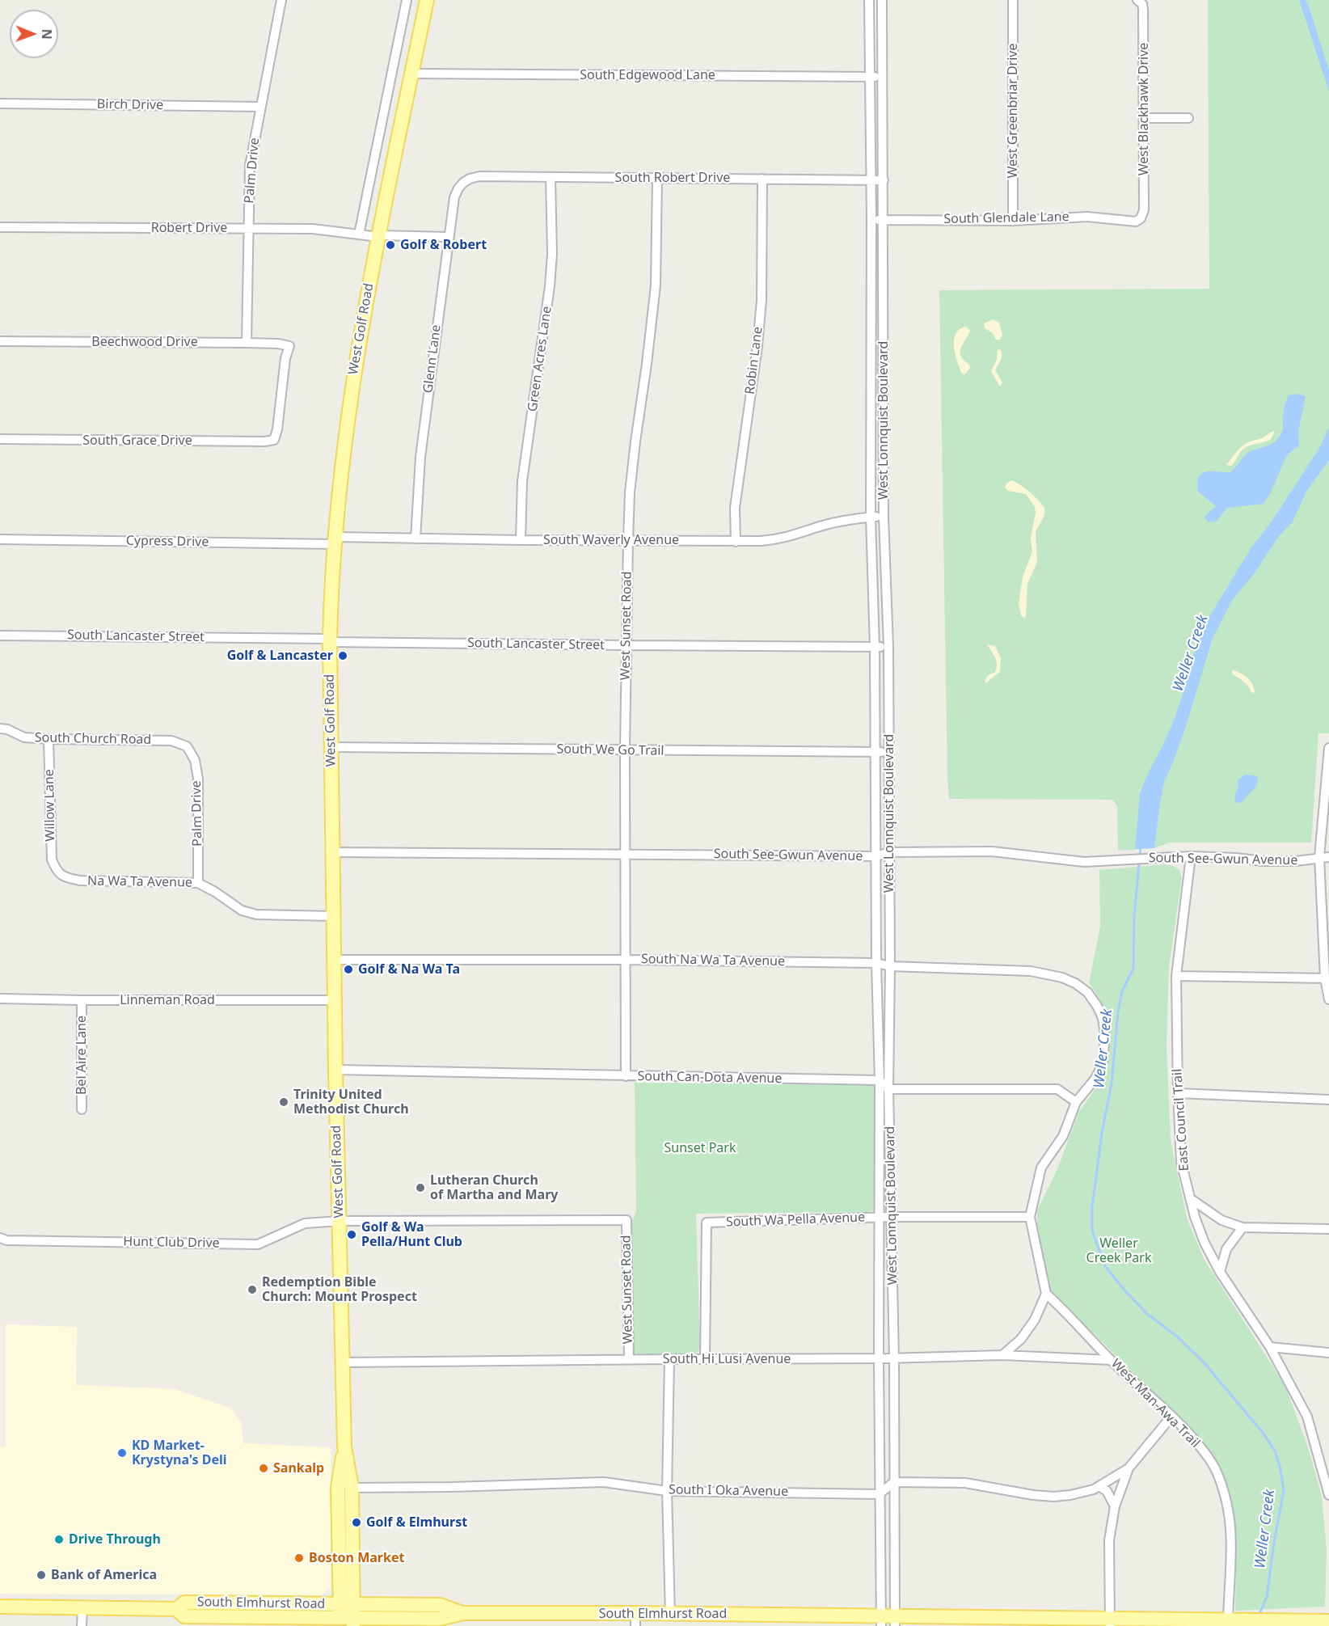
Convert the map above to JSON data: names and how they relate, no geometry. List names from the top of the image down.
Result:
{
  "streets": {
    "main road": ["West Golf Road", "South Elmhurst Road"],
    "street": [
      "South Edgewood Lane",
      "Birch Drive",
      "West Blackhawk Drive",
      "West Greenbriar Drive",
      "Palm Drive",
      "South Robert Drive",
      "South Glendale Lane",
      "Robert Drive",
      "Beechwood Drive",
      "Glenn Lane",
      "Green Acres Lane",
      "Robin Lane",
      "West Lonnquist Boulevard",
      "South Grace Drive",
      "South Waverly Avenue",
      "Cypress Drive",
      "West Sunset Road",
      "South Lancaster Street",
      "South Church Road",
      "South We Go Trail",
      "Willow Lane",
      "South See-Gwun Avenue",
      "Na Wa Ta Avenue",
      "South Na Wa Ta Avenue",
      "Linneman Road",
      "Bel Aire Lane",
      "South Can-Dota Avenue",
      "East Council Trail",
      "South Wa Pella Avenue",
      "Hunt Club Drive",
      "South Hi Lusi Avenue",
      "West Man-Awa Trail",
      "South I Oka Avenue"
    ]
  },
  "crossings": [
    ["South Edgewood Lane", "West Golf Road"],
    ["South Edgewood Lane", "West Lonnquist Boulevard"],
    ["Birch Drive", "Palm Drive"],
    ["West Blackhawk Drive", "South Glendale Lane"],
    ["West Greenbriar Drive", "South Glendale Lane"],
    ["Palm Drive", "Robert Drive"],
    ["Palm Drive", "Beechwood Drive"],
    ["Palm Drive", "South Church Road"],
    ["Palm Drive", "Na Wa Ta Avenue"],
    ["South Robert Drive", "Glenn Lane"],
    ["South Robert Drive", "Green Acres Lane"],
    ["South Robert Drive", "Robin Lane"],
    ["South Robert Drive", "West Lonnquist Boulevard"],
    ["South Robert Drive", "West Sunset Road"],
    ["South Glendale Lane", "West Lonnquist Boulevard"],
    ["Robert Drive", "West Golf Road"],
    ["Robert Drive", "Glenn Lane"],
    ["West Golf Road", "South Waverly Avenue"],
    ["West Golf Road", "Cypress Drive"],
    ["West Golf Road", "West Sunset Road"],
    ["West Golf Road", "South Lancaster Street"],
    ["West Golf Road", "South We Go Trail"],
    ["West Golf Road", "South See-Gwun Avenue"],
    ["West Golf Road", "Na Wa Ta Avenue"],
    ["West Golf Road", "South Na Wa Ta Avenue"],
    ["West Golf Road", "Linneman Road"],
    ["West Golf Road", "South Can-Dota Avenue"],
    ["West Golf Road", "Hunt Club Drive"],
    ["West Golf Road", "South Hi Lusi Avenue"],
    ["West Golf Road", "South I Oka Avenue"],
    ["West Golf Road", "South Elmhurst Road"],
    ["Beechwood Drive", "South Grace Drive"],
    ["Glenn Lane", "South Waverly Avenue"],
    ["Green Acres Lane", "South Waverly Avenue"],
    ["Robin Lane", "South Waverly Avenue"],
    ["West Lonnquist Boulevard", "South Waverly Avenue"],
    ["West Lonnquist Boulevard", "South Lancaster Street"],
    ["West Lonnquist Boulevard", "South We Go Trail"],
    ["West Lonnquist Boulevard", "South See-Gwun Avenue"],
    ["West Lonnquist Boulevard", "South Na Wa Ta Avenue"],
    ["West Lonnquist Boulevard", "South Can-Dota Avenue"],
    ["West Lonnquist Boulevard", "South Wa Pella Avenue"],
    ["West Lonnquist Boulevard", "South Hi Lusi Avenue"],
    ["West Lonnquist Boulevard", "South I Oka Avenue"],
    ["West Lonnquist Boulevard", "South Elmhurst Road"],
    ["South Waverly Avenue", "Cypress Drive"],
    ["South Waverly Avenue", "West Sunset Road"],
    ["West Sunset Road", "South Lancaster Street"],
    ["West Sunset Road", "South We Go Trail"],
    ["West Sunset Road", "South See-Gwun Avenue"],
    ["West Sunset Road", "South Na Wa Ta Avenue"],
    ["West Sunset Road", "South Can-Dota Avenue"],
    ["West Sunset Road", "Hunt Club Drive"],
    ["West Sunset Road", "South Hi Lusi Avenue"],
    ["South Church Road", "Willow Lane"],
    ["Willow Lane", "Na Wa Ta Avenue"],
    ["South See-Gwun Avenue", "East Council Trail"],
    ["Linneman Road", "Bel Aire Lane"],
    ["South Wa Pella Avenue", "South Hi Lusi Avenue"],
    ["South Hi Lusi Avenue", "West Man-Awa Trail"],
    ["West Man-Awa Trail", "South Elmhurst Road"]
  ],
  "water": ["Weller Creek"],
  "parks": ["Sunset Park", "Weller Creek Park"],
  "places": [
    "Golf & Robert",
    "Golf & Lancaster",
    "Golf & Na Wa Ta",
    "Trinity United Methodist Church",
    "Lutheran Church of Martha and Mary",
    "Golf & Wa Pella/Hunt Club",
    "Redemption Bible Church: Mount Prospect",
    "KD Market- Krystyna's Deli",
    "Sankalp",
    "Golf & Elmhurst",
    "Drive Through",
    "Boston Market",
    "Bank of America"
  ],
  "north": "right"
}
